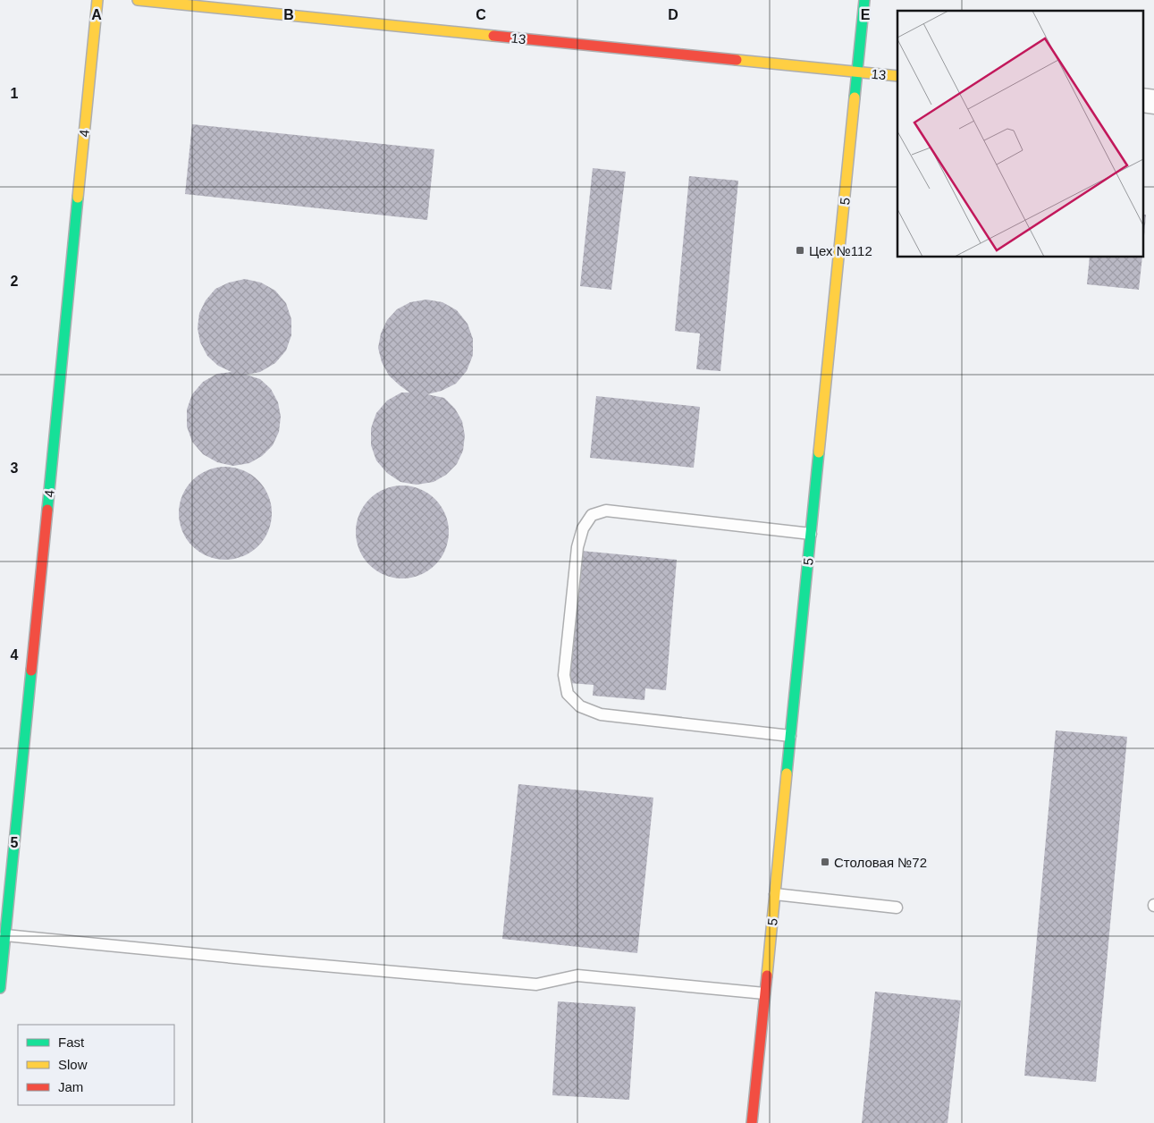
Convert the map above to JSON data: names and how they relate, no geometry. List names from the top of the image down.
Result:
{
  "streets": {
    "street": ["13", "4", "5"]
  },
  "crossings": [
    ["13", "5"]
  ],
  "places": {
    "transit": ["Цех №112", "Столовая №72"]
  },
  "legend": ["Fast", "Slow", "Jam"],
  "grid": {
    "columns": [
      "A",
      "B",
      "C",
      "D",
      "E"
    ],
    "rows": [
      "1",
      "2",
      "3",
      "4",
      "5"
    ]
  }
}
